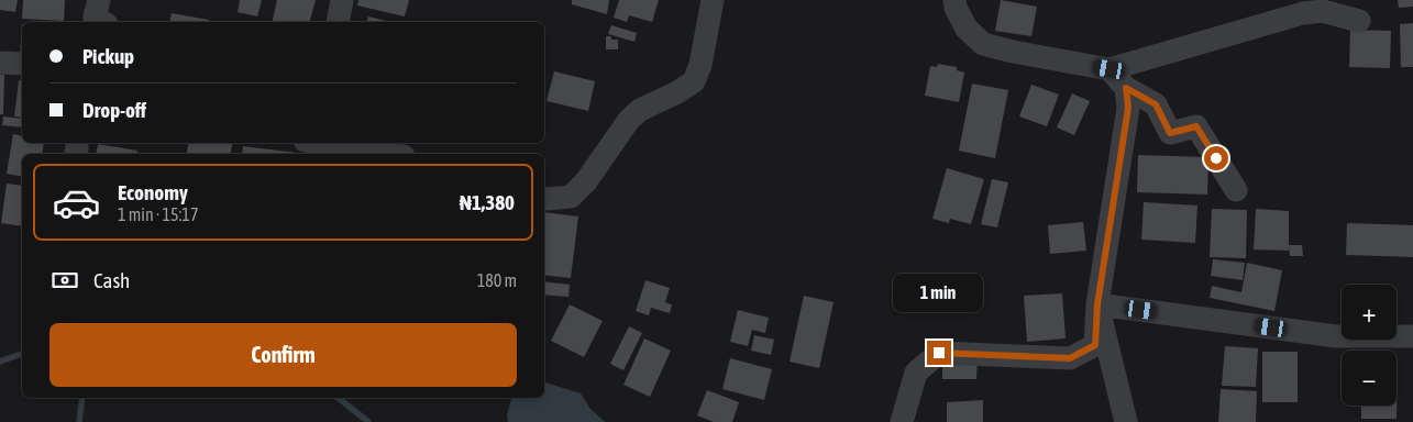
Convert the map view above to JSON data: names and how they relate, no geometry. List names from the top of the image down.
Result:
{
  "page": {
    "banner": ["Pickup", "Drop-off"],
    "list": [
      {
        "name": "Economy",
        "note": "1 min · 15:17",
        "value": "₦1,380"
      }
    ],
    "pay": ["Cash", "180 m"],
    "bubble": "1 min",
    "map_buttons": ["+", "−"],
    "buttons": "Confirm"
  }
}
